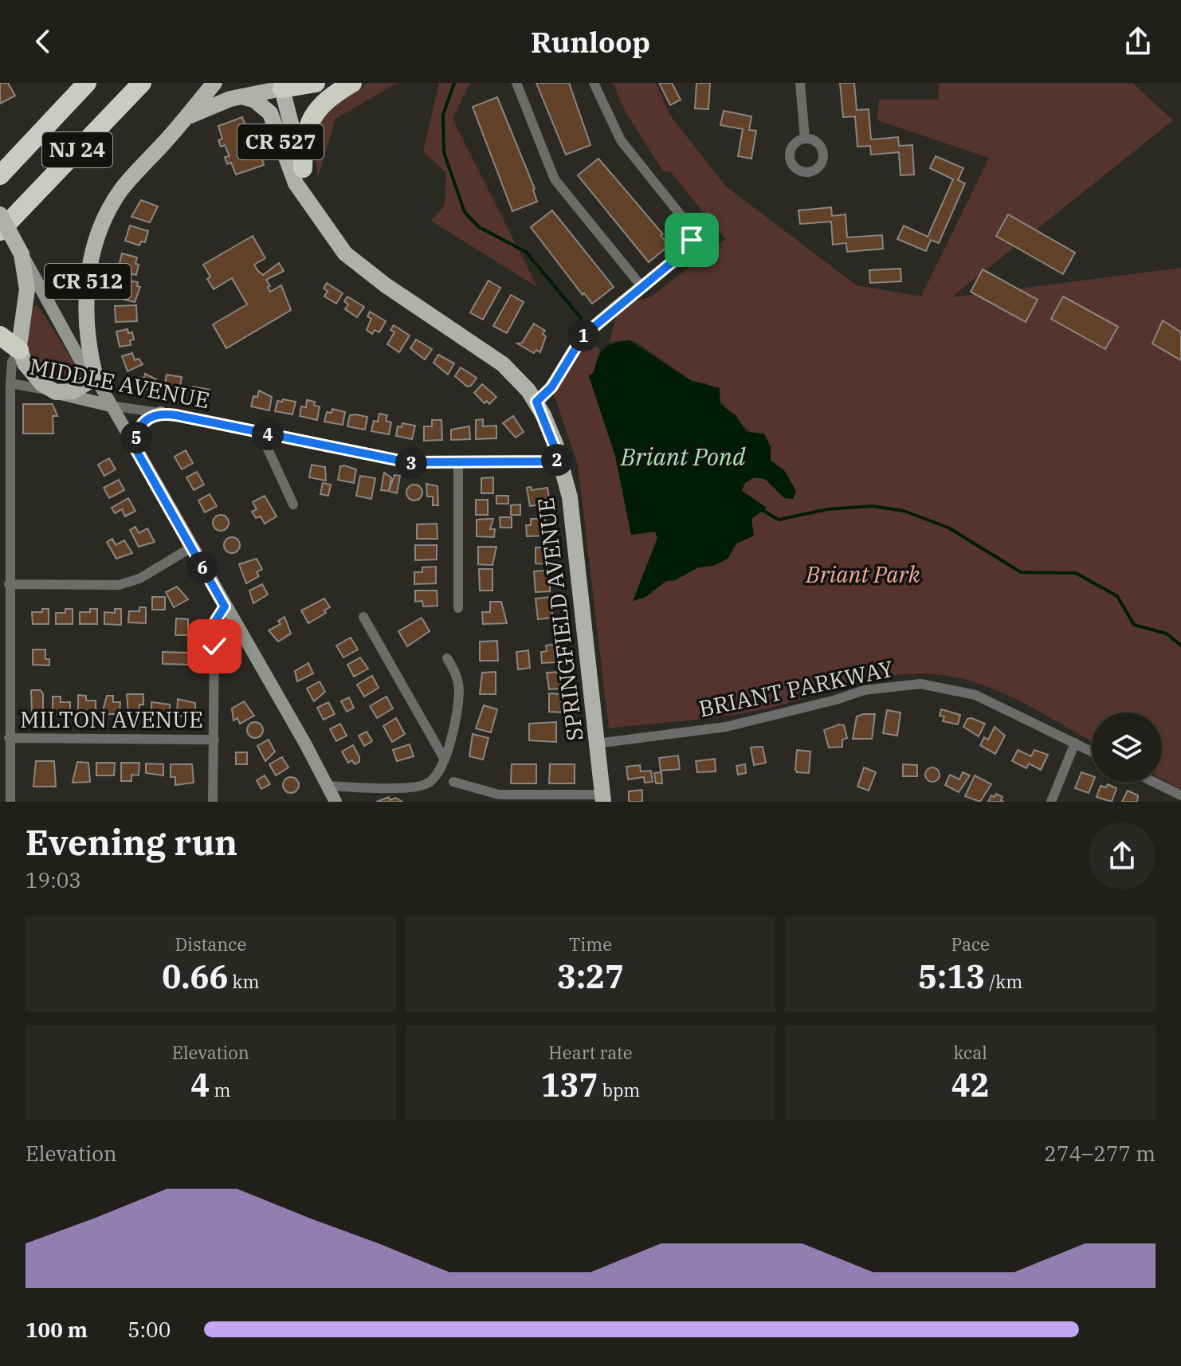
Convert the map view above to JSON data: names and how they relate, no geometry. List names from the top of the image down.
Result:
{
  "streets": {
    "highway": ["NJ 24"],
    "main road": [
      "CR 527",
      "CR 512",
      "MIDDLE AVENUE",
      "SPRINGFIELD AVENUE"
    ],
    "street": ["BRIANT PARKWAY", "MILTON AVENUE"]
  },
  "crossings": [
    ["CR 512", "MIDDLE AVENUE"],
    ["CR 512", "SPRINGFIELD AVENUE"],
    ["MIDDLE AVENUE", "SPRINGFIELD AVENUE"],
    ["SPRINGFIELD AVENUE", "BRIANT PARKWAY"]
  ],
  "water": ["Briant Pond"],
  "parks": ["Briant Park"],
  "page": {
    "header": "Runloop",
    "pins": [
      "1",
      "4",
      "5",
      "2",
      "3",
      "6"
    ],
    "heading": ["Evening run", "19:03"],
    "stats": [
      ["Distance", "0.66 km"],
      ["Time", "3:27"],
      ["Pace", "5:13 /km"],
      ["Elevation", "4 m"],
      ["Heart rate", "137 bpm"],
      ["kcal", "42"]
    ],
    "chart": ["Elevation", "274–277 m"],
    "list": [
      {
        "name": "100 m",
        "note": "5:00"
      }
    ]
  }
}
